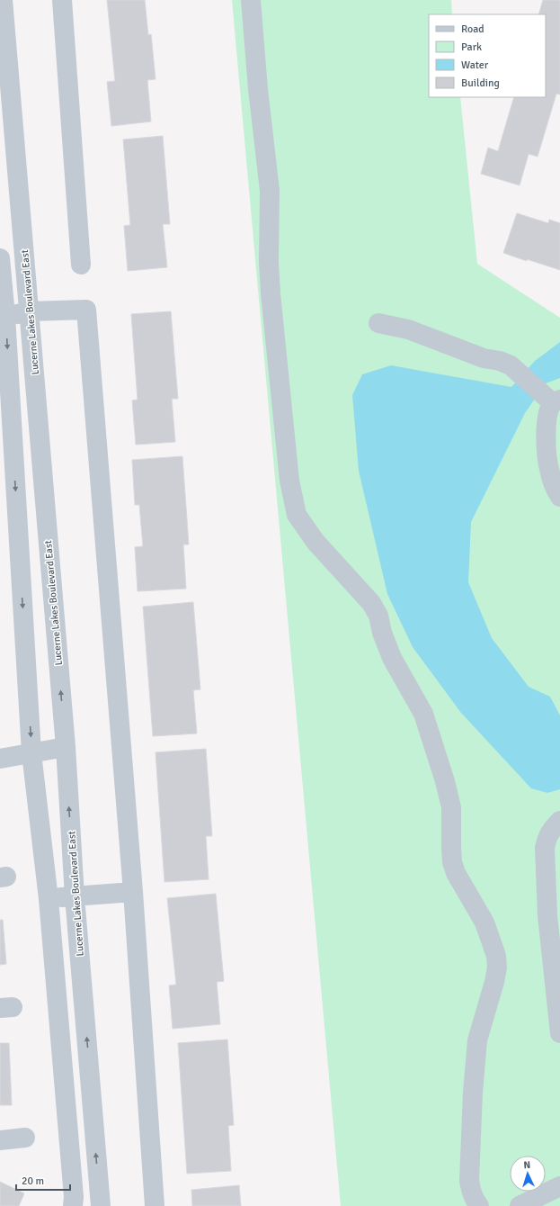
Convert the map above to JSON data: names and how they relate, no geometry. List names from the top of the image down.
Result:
{
  "streets": {
    "street": ["Lucerne Lakes Boulevard East"]
  },
  "legend": [
    "Road",
    "Park",
    "Water",
    "Building"
  ],
  "scale_bar": "20 m",
  "north": "top"
}
